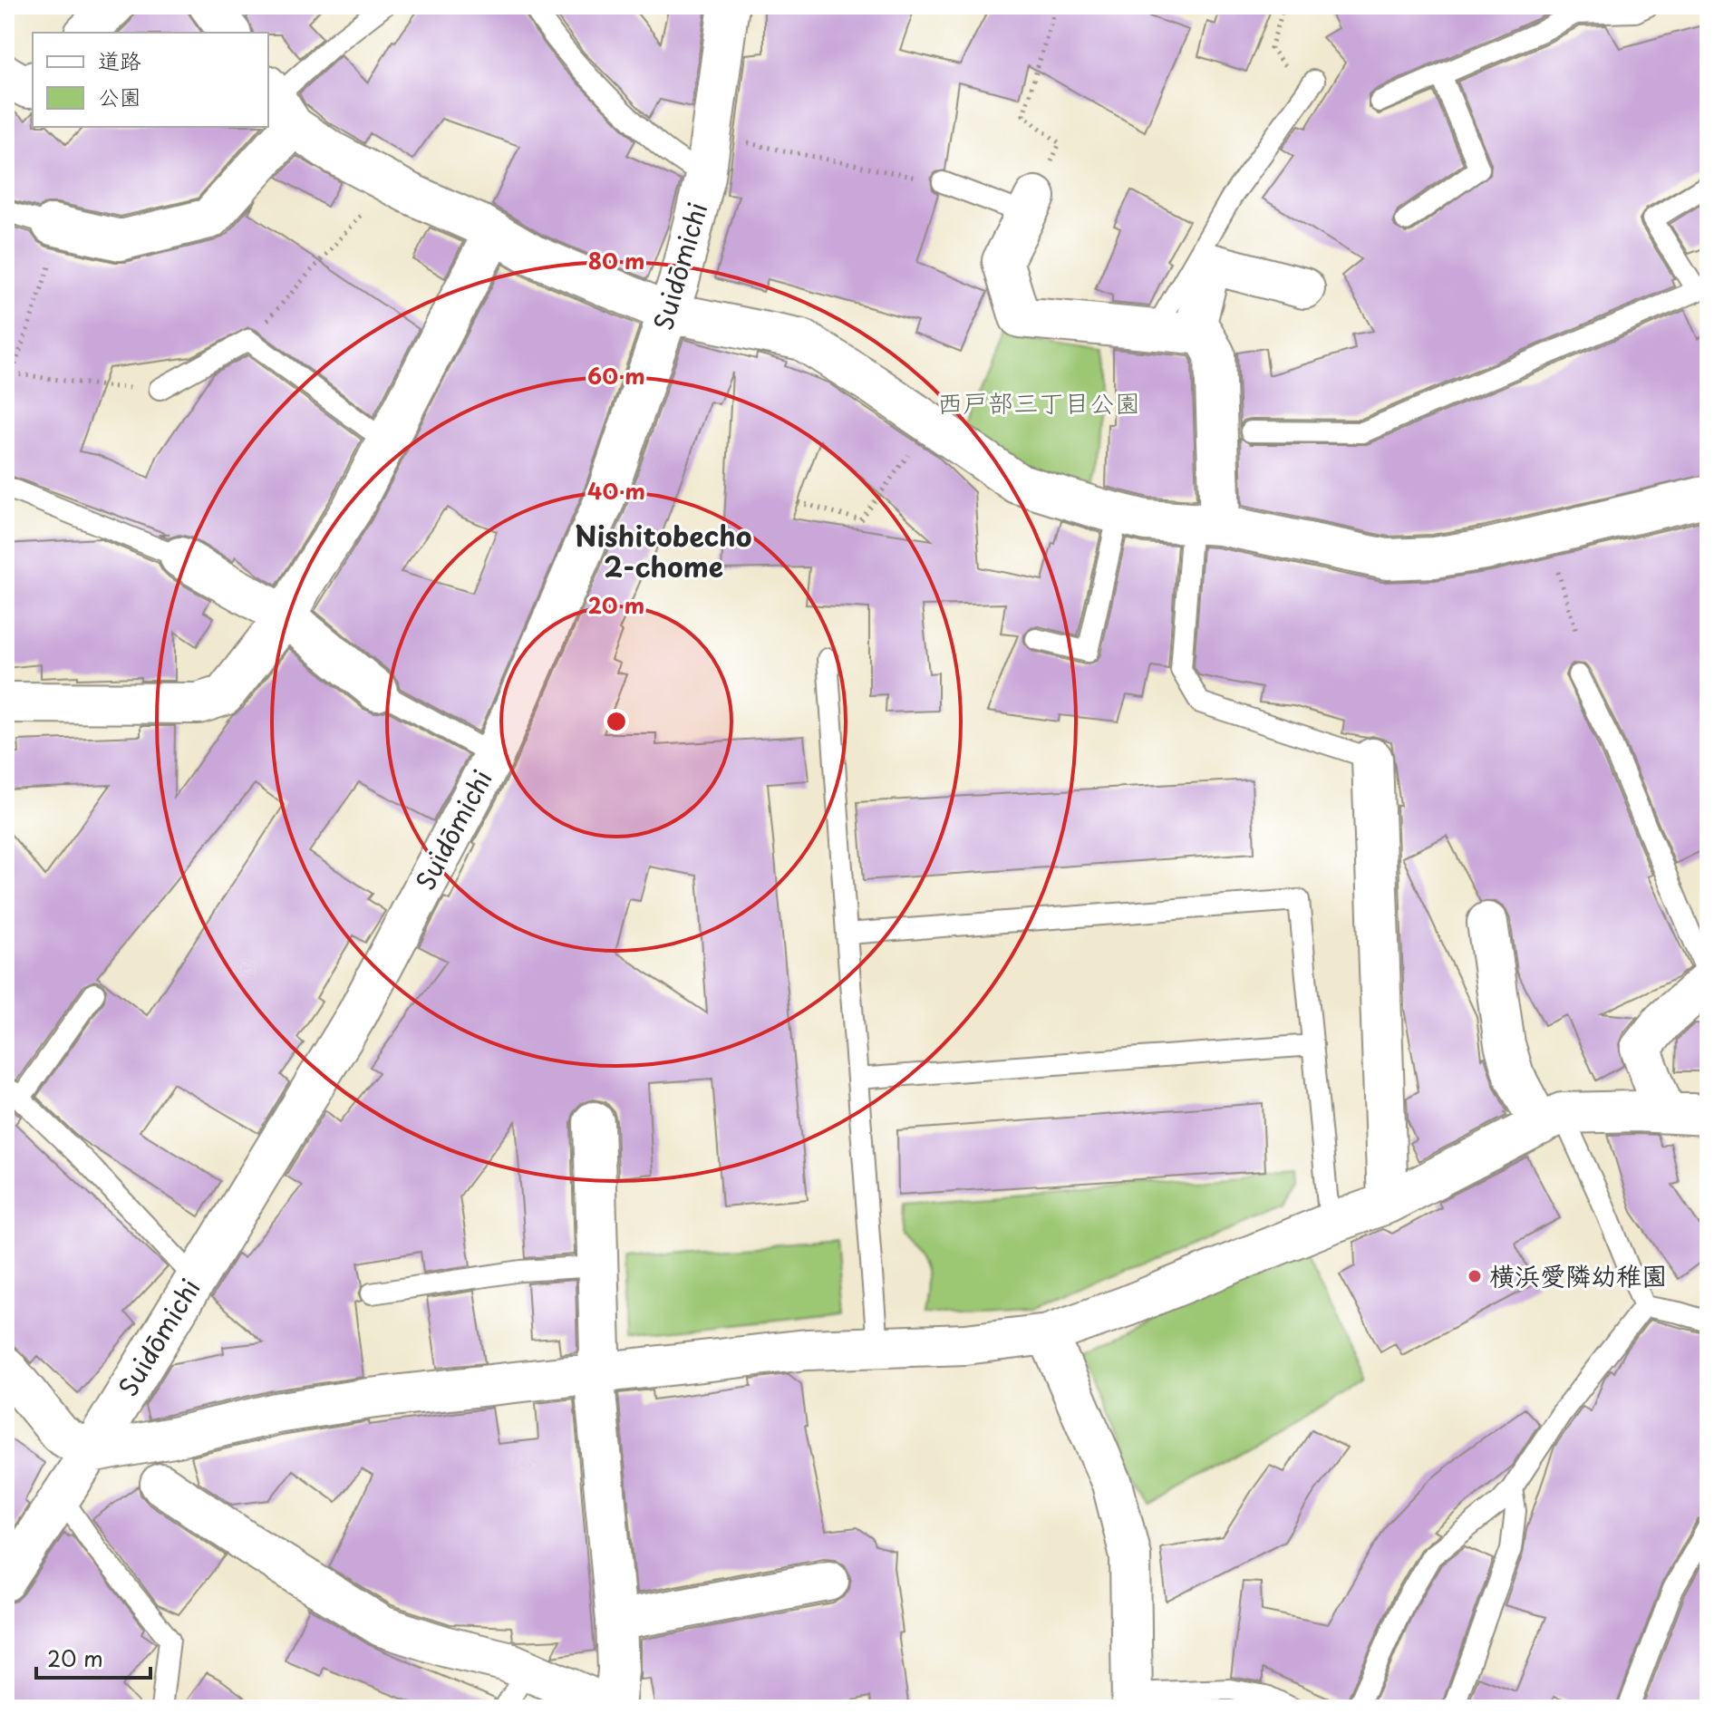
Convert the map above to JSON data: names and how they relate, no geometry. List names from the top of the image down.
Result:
{
  "streets": {
    "street": ["Suidōmichi"]
  },
  "districts": ["Nishitobecho 2-chome"],
  "parks": ["西戸部三丁目公園"],
  "places": ["横浜愛隣幼稚園"],
  "legend": ["道路", "公園"],
  "scale_bar": "20 m",
  "rings": [
    "80 m",
    "60 m",
    "40 m",
    "20 m"
  ]
}
